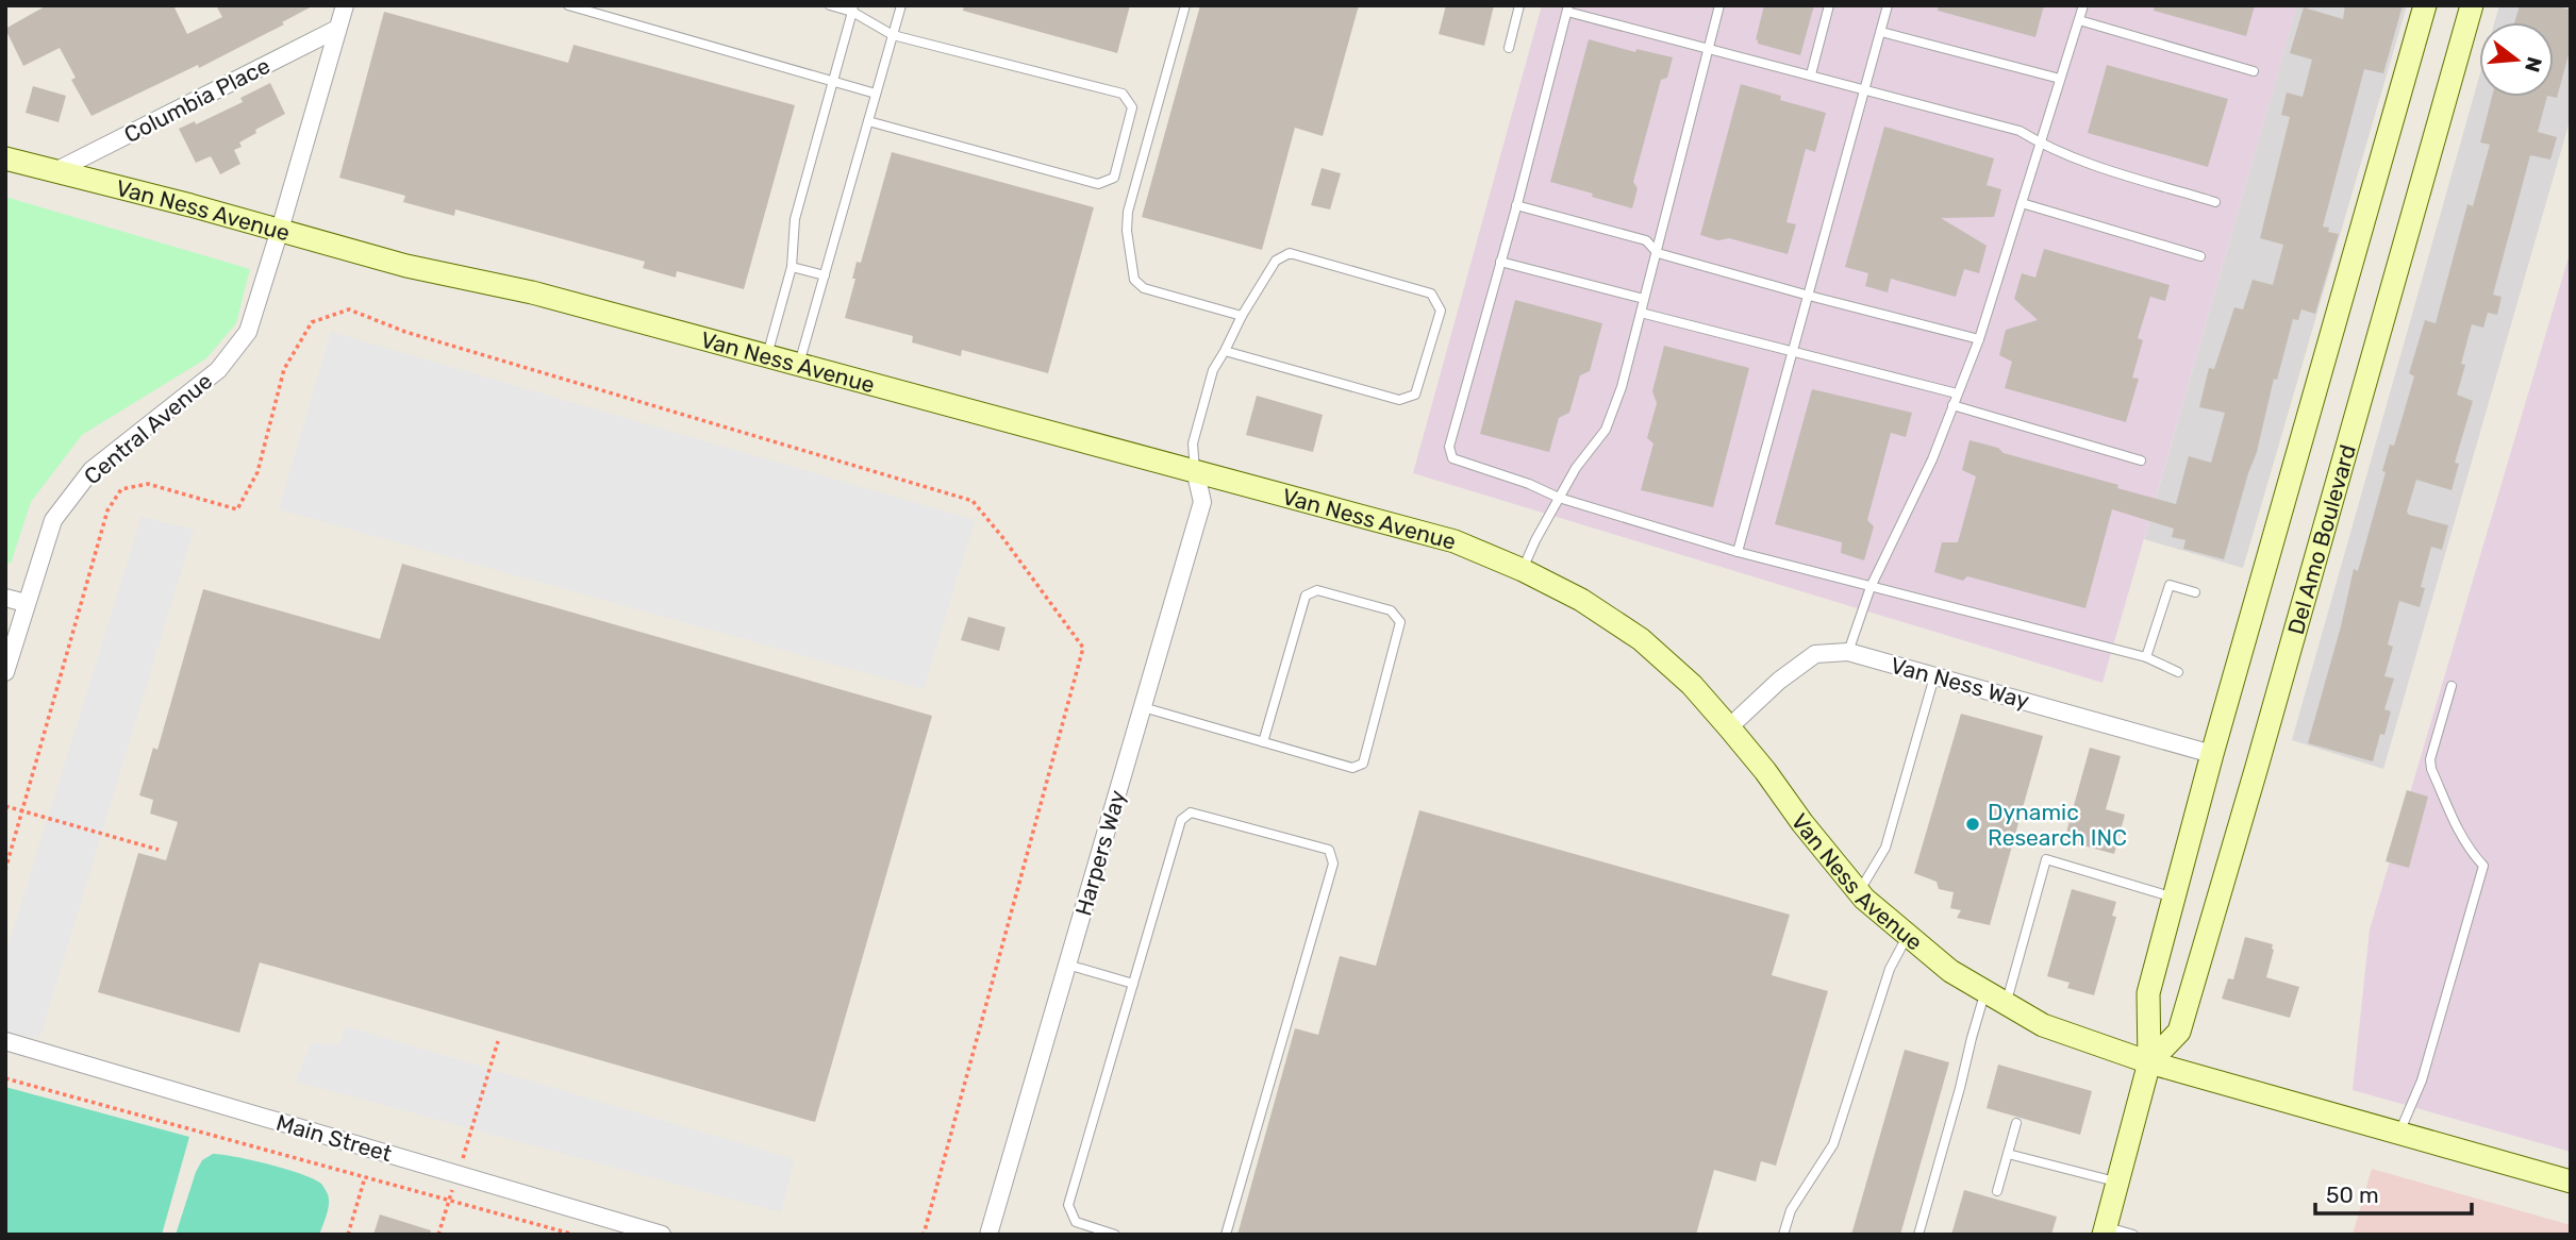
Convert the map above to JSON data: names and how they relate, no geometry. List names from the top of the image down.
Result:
{
  "streets": {
    "main road": ["Van Ness Avenue", "Del Amo Boulevard"],
    "street": [
      "Columbia Place",
      "Central Avenue",
      "Van Ness Way",
      "Harpers Way",
      "Main Street"
    ]
  },
  "crossings": [
    ["Columbia Place", "Van Ness Avenue"],
    ["Columbia Place", "Central Avenue"],
    ["Van Ness Avenue", "Central Avenue"],
    ["Van Ness Avenue", "Del Amo Boulevard"],
    ["Van Ness Avenue", "Van Ness Way"],
    ["Van Ness Avenue", "Harpers Way"],
    ["Del Amo Boulevard", "Van Ness Way"]
  ],
  "places": ["Dynamic Research INC"],
  "scale_bar": "50 m",
  "north": "right"
}
